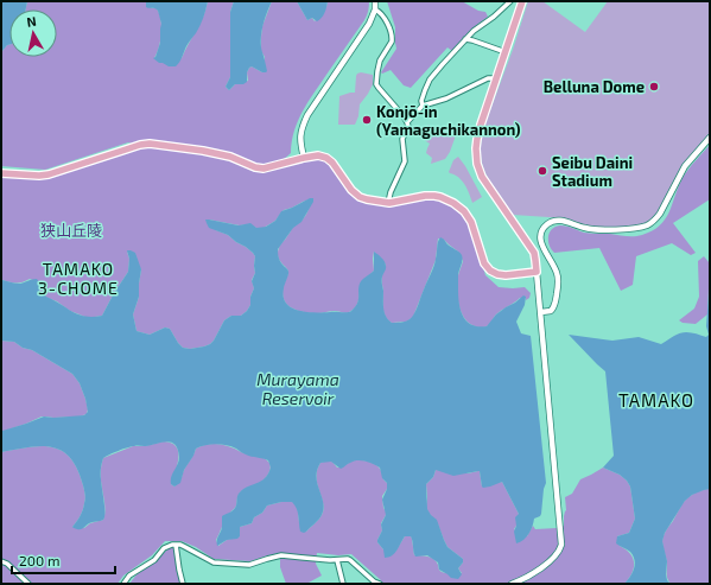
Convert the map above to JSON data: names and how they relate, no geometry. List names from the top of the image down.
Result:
{
  "districts": ["TAMAKO 3-CHOME", "TAMAKO"],
  "water": ["Murayama Reservoir"],
  "parks": ["狭山丘陵"],
  "places": ["Belluna Dome", "Konjō-in (Yamaguchikannon)", "Seibu Daini Stadium"],
  "scale_bar": "200 m",
  "north": "top"
}
